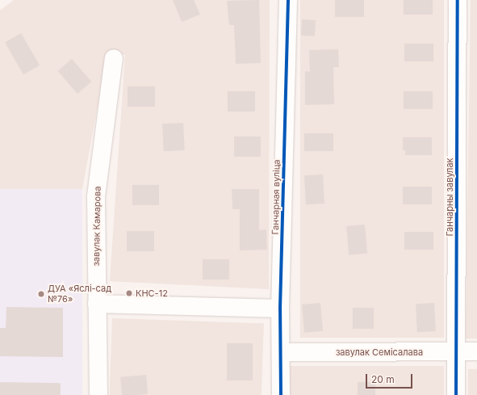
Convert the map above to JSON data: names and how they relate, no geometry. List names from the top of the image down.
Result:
{
  "streets": {
    "street": [
      "Ганчарная вуліца",
      "Ганчарны завулак",
      "завулак Камарова",
      "завулак Семісалава"
    ]
  },
  "crossings": [
    ["Ганчарная вуліца", "завулак Семісалава"],
    ["Ганчарны завулак", "завулак Семісалава"]
  ],
  "places": ["КНС-12", "ДУА «Яслі-сад №76»"],
  "scale_bar": "20 m"
}
